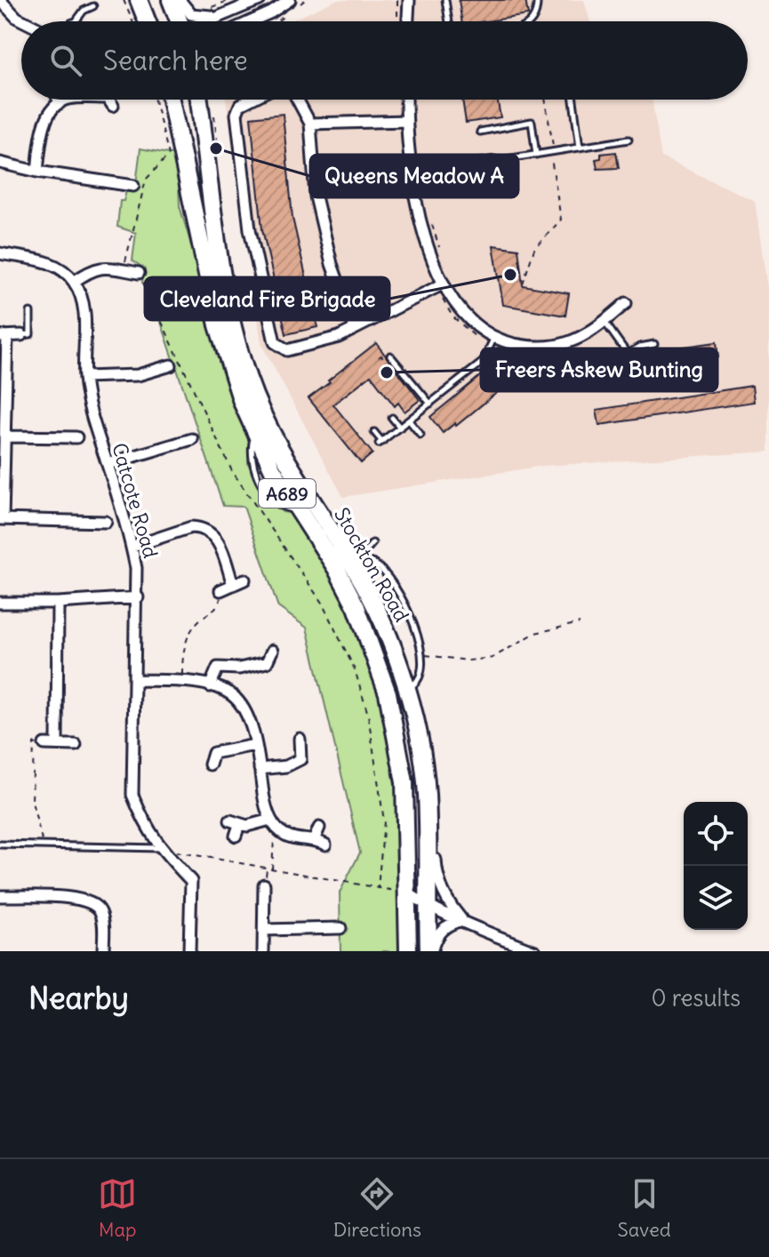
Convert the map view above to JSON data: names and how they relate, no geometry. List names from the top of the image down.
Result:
{
  "streets": {
    "highway": ["A689", "Stockton Road"],
    "street": ["Catcote Road"]
  },
  "places": ["Queens Meadow A", "Cleveland Fire Brigade", "Freers Askew Bunting"],
  "page": {
    "search": "Search here",
    "heading": ["Nearby", "0 results"],
    "nav": ["Map", "Directions", "Saved"]
  }
}
